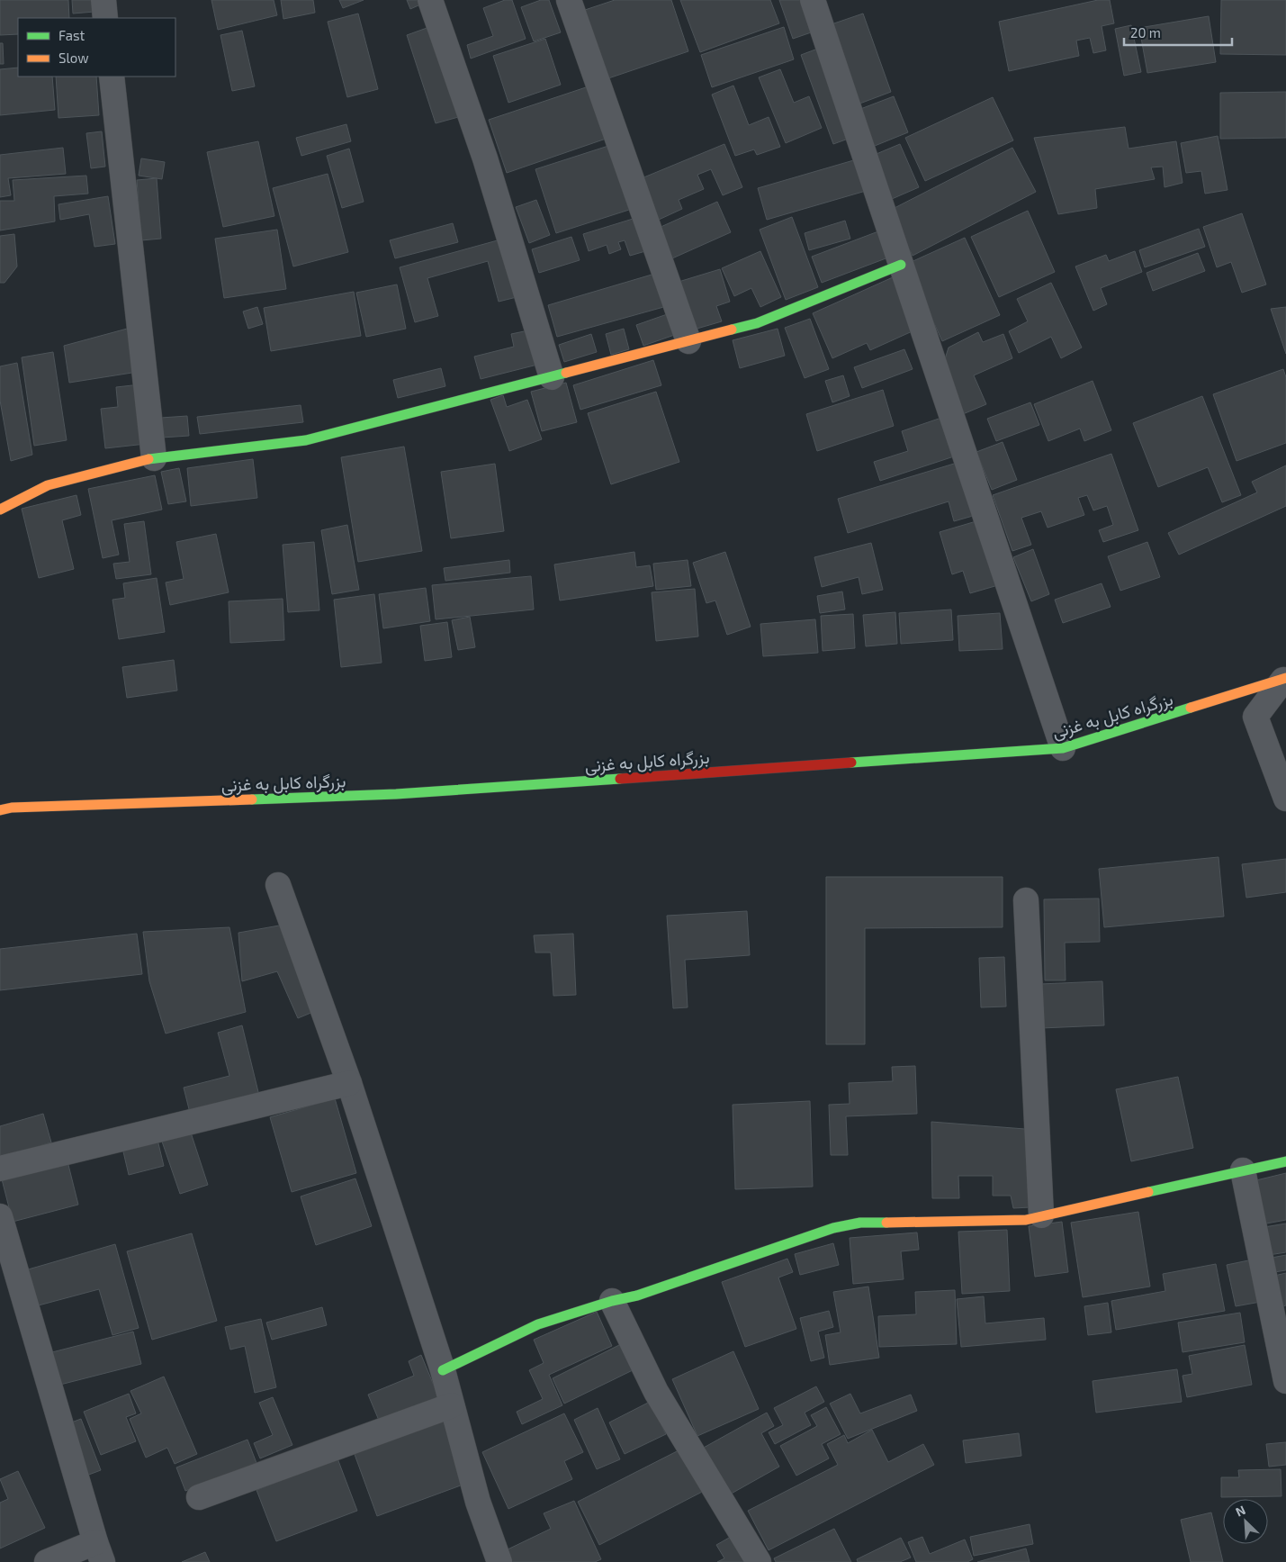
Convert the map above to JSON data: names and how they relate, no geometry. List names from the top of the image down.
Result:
{
  "streets": {
    "main road": ["بزرگراه کابل به غزنی"]
  },
  "legend": ["Fast", "Slow"],
  "scale_bar": "20 m",
  "north": "top left"
}
